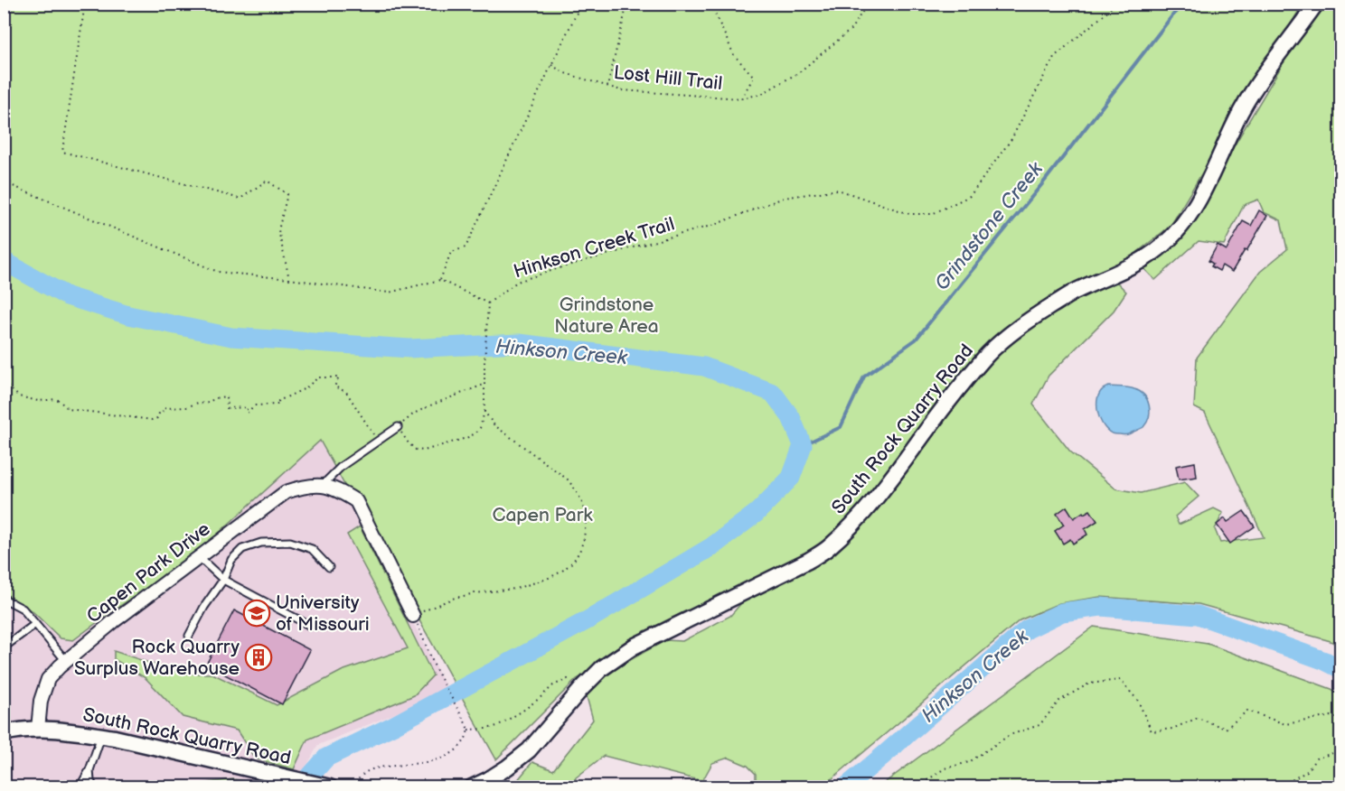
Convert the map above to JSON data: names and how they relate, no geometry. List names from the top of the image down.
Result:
{
  "streets": {
    "street": ["South Rock Quarry Road", "Capen Park Drive"],
    "path": ["Lost Hill Trail", "Hinkson Creek Trail"]
  },
  "crossings": [
    ["South Rock Quarry Road", "Capen Park Drive"]
  ],
  "water": ["Grindstone Creek", "Hinkson Creek"],
  "parks": ["Grindstone Nature Area", "Capen Park"],
  "places": {
    "school or university": ["University of Missouri"],
    "building": ["Rock Quarry Surplus Warehouse"]
  }
}
